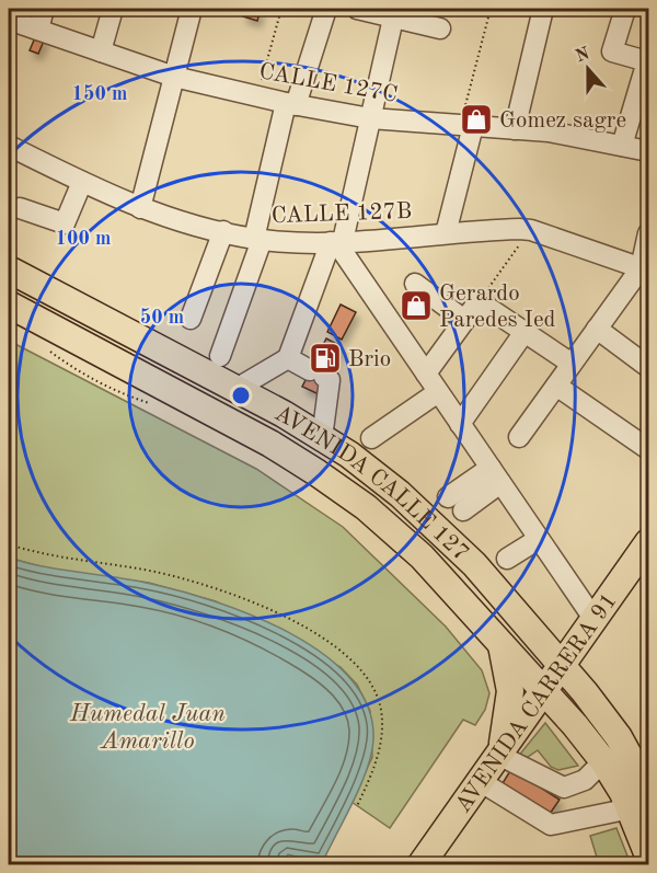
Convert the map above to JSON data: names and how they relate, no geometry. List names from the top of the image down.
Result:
{
  "streets": {
    "main road": ["AVENIDA CALLE 127", "AVENIDA CARRERA 91"],
    "street": ["CALLE 127C", "CALLE 127B"]
  },
  "crossings": [
    ["AVENIDA CALLE 127", "AVENIDA CARRERA 91"]
  ],
  "water": ["Humedal Juan Amarillo"],
  "places": {
    "shop": ["Gomez sagre", "Gerardo Paredes Ied"],
    "fuel station": ["Brio"]
  },
  "north": "top",
  "rings": ["150 m", "100 m", "50 m"]
}
